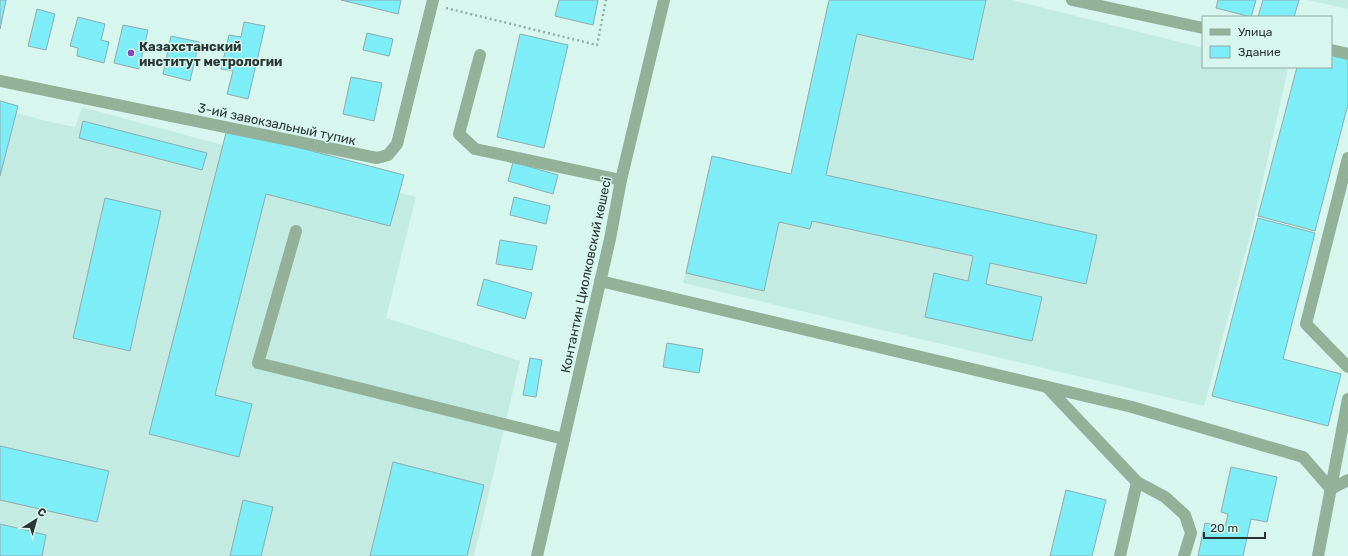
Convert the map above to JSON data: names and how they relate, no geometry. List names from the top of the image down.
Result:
{
  "streets": {
    "street": ["3-ий завокзальный тупик", "Контантин Циолковский көшесі"]
  },
  "places": ["Казахстанский институт метрологии"],
  "legend": ["Улица", "Здание"],
  "scale_bar": "20 m",
  "north": "top right"
}
